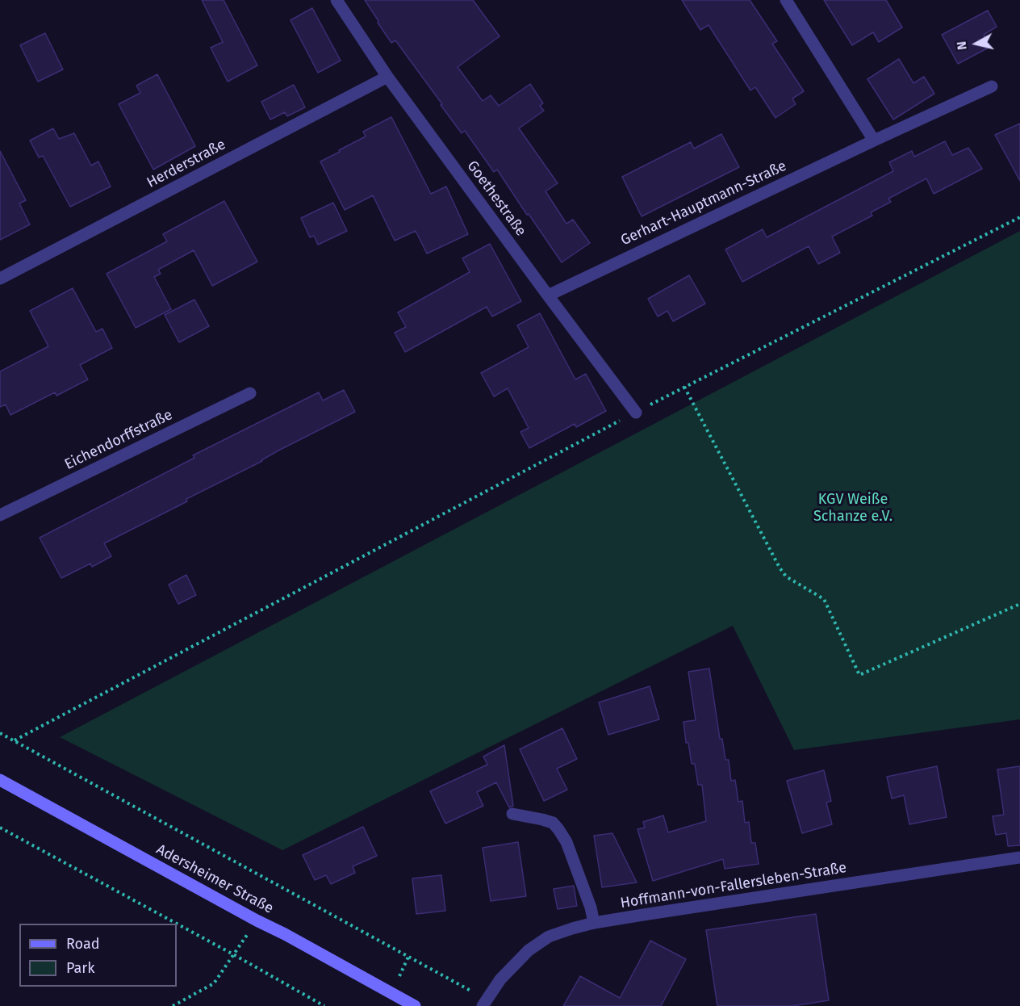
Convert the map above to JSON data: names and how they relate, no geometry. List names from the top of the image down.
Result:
{
  "streets": {
    "main road": ["Adersheimer Straße"],
    "street": [
      "Herderstraße",
      "Goethestraße",
      "Gerhart-Hauptmann-Straße",
      "Eichendorffstraße",
      "Hoffmann-von-Fallersleben-Straße"
    ]
  },
  "crossings": [
    ["Herderstraße", "Goethestraße"],
    ["Goethestraße", "Gerhart-Hauptmann-Straße"]
  ],
  "parks": ["KGV Weiße Schanze e.V."],
  "legend": ["Road", "Park"],
  "north": "left"
}
